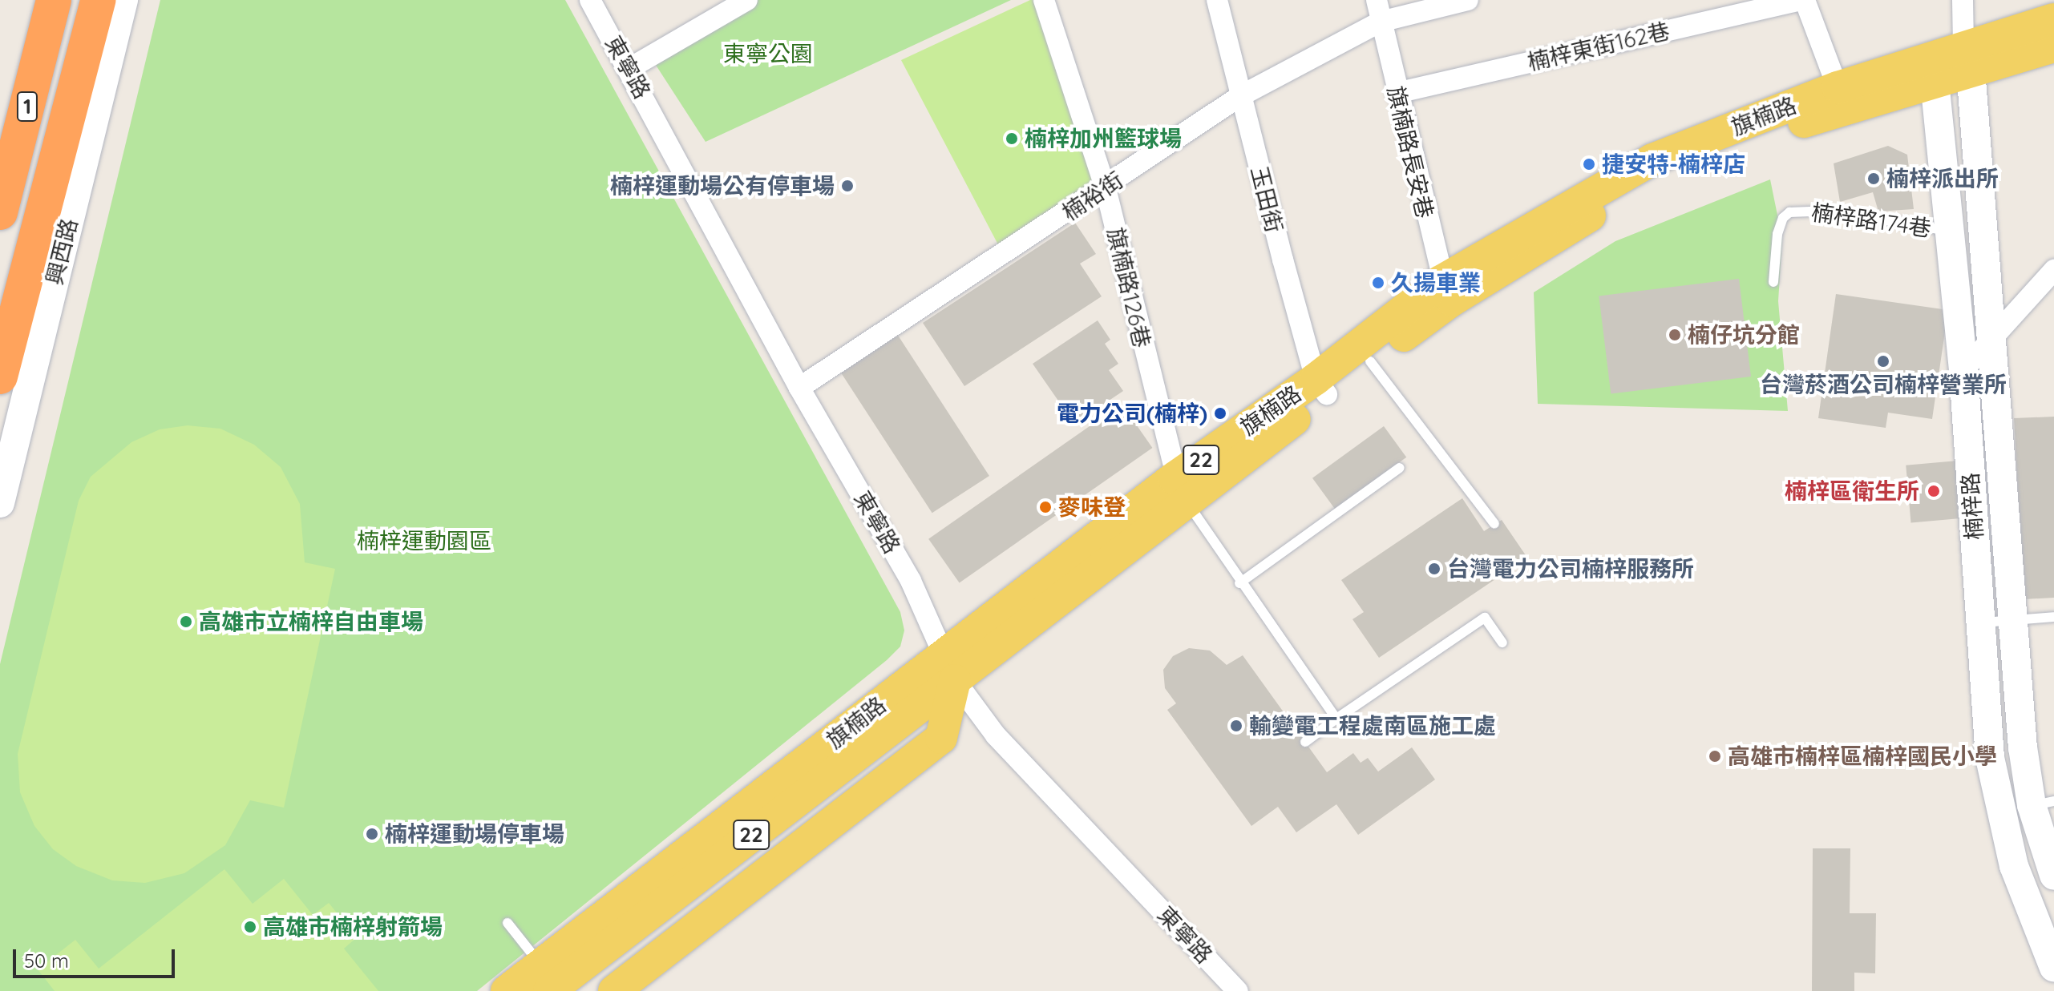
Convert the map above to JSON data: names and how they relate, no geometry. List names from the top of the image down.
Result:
{
  "streets": {
    "highway": ["1"],
    "main road": ["旗楠路", "22"],
    "street": [
      "楠梓東街162巷",
      "東寧路",
      "旗楠路長安巷",
      "楠裕街",
      "玉田街",
      "興西路",
      "旗楠路126巷",
      "楠梓路"
    ],
    "lane": ["楠梓路174巷"]
  },
  "crossings": [
    ["楠梓東街162巷", "旗楠路長安巷"],
    ["東寧路", "旗楠路"],
    ["東寧路", "楠裕街"],
    ["東寧路", "22"],
    ["旗楠路", "旗楠路長安巷"],
    ["旗楠路", "玉田街"],
    ["旗楠路", "旗楠路126巷"],
    ["旗楠路", "22"],
    ["旗楠路", "楠梓路"],
    ["旗楠路長安巷", "楠裕街"],
    ["楠裕街", "玉田街"],
    ["楠裕街", "旗楠路126巷"],
    ["楠梓路174巷", "楠梓路"]
  ],
  "parks": ["東寧公園", "楠梓運動園區"],
  "places": [
    "楠梓加州籃球場",
    "捷安特-楠梓店",
    "楠梓派出所",
    "楠梓運動場公有停車場",
    "久揚車業",
    "楠仔坑分館",
    "台灣菸酒公司楠梓營業所",
    "電力公司(楠梓)",
    "楠梓區衛生所",
    "麥味登",
    "台灣電力公司楠梓服務所",
    "高雄市立楠梓自由車場",
    "輸變電工程處南區施工處",
    "高雄市楠梓區楠梓國民小學",
    "楠梓運動場停車場",
    "高雄市楠梓射箭場"
  ],
  "scale_bar": "50 m"
}
